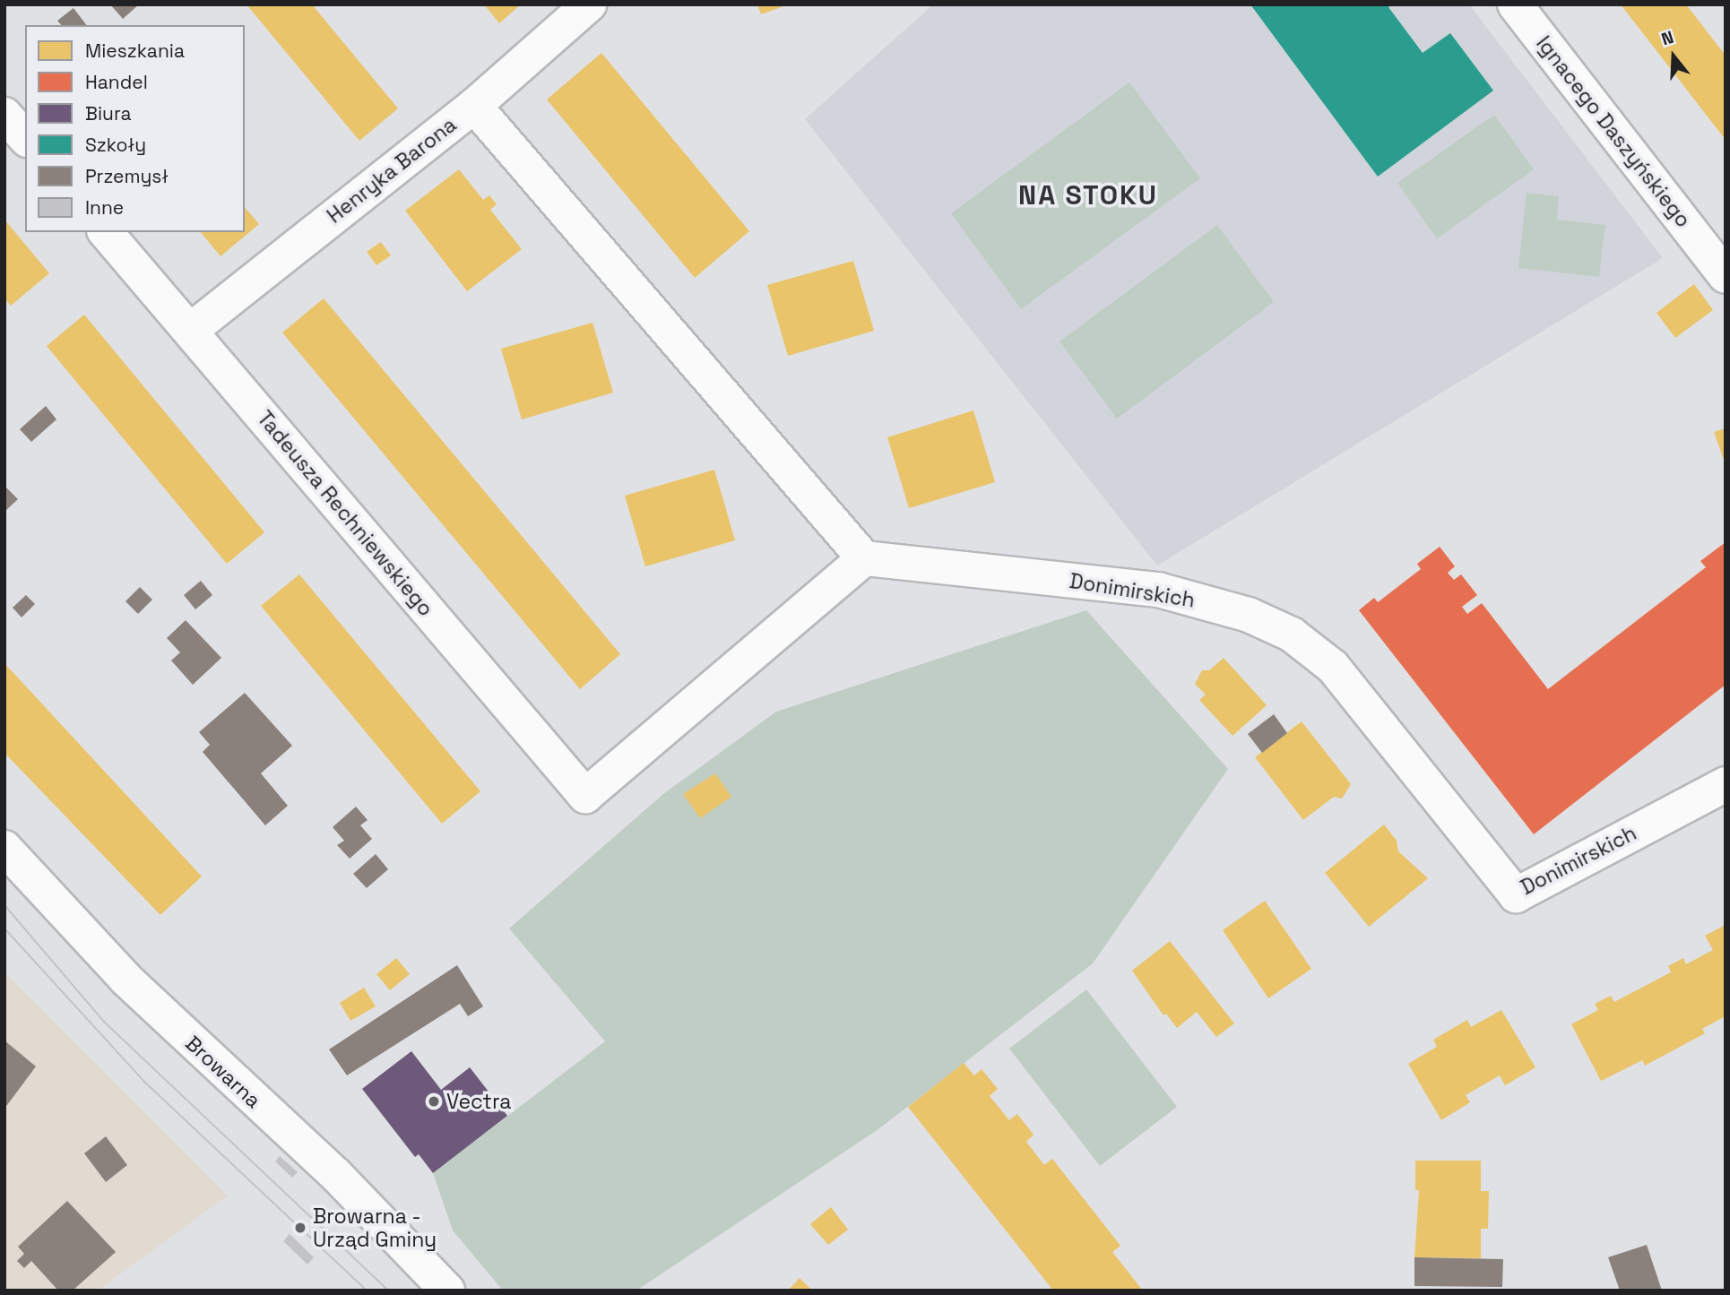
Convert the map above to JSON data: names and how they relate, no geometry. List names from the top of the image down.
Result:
{
  "streets": {
    "street": [
      "Ignacego Daszyńskiego",
      "Henryka Barona",
      "Tadeusza Rechniewskiego",
      "Donimirskich",
      "Browarna"
    ]
  },
  "crossings": [
    ["Henryka Barona", "Tadeusza Rechniewskiego"],
    ["Tadeusza Rechniewskiego", "Donimirskich"]
  ],
  "districts": ["NA STOKU"],
  "places": ["Vectra", "Browarna - Urząd Gminy"],
  "legend": [
    "Mieszkania",
    "Handel",
    "Biura",
    "Szkoły",
    "Przemysł",
    "Inne"
  ],
  "north": "top"
}
